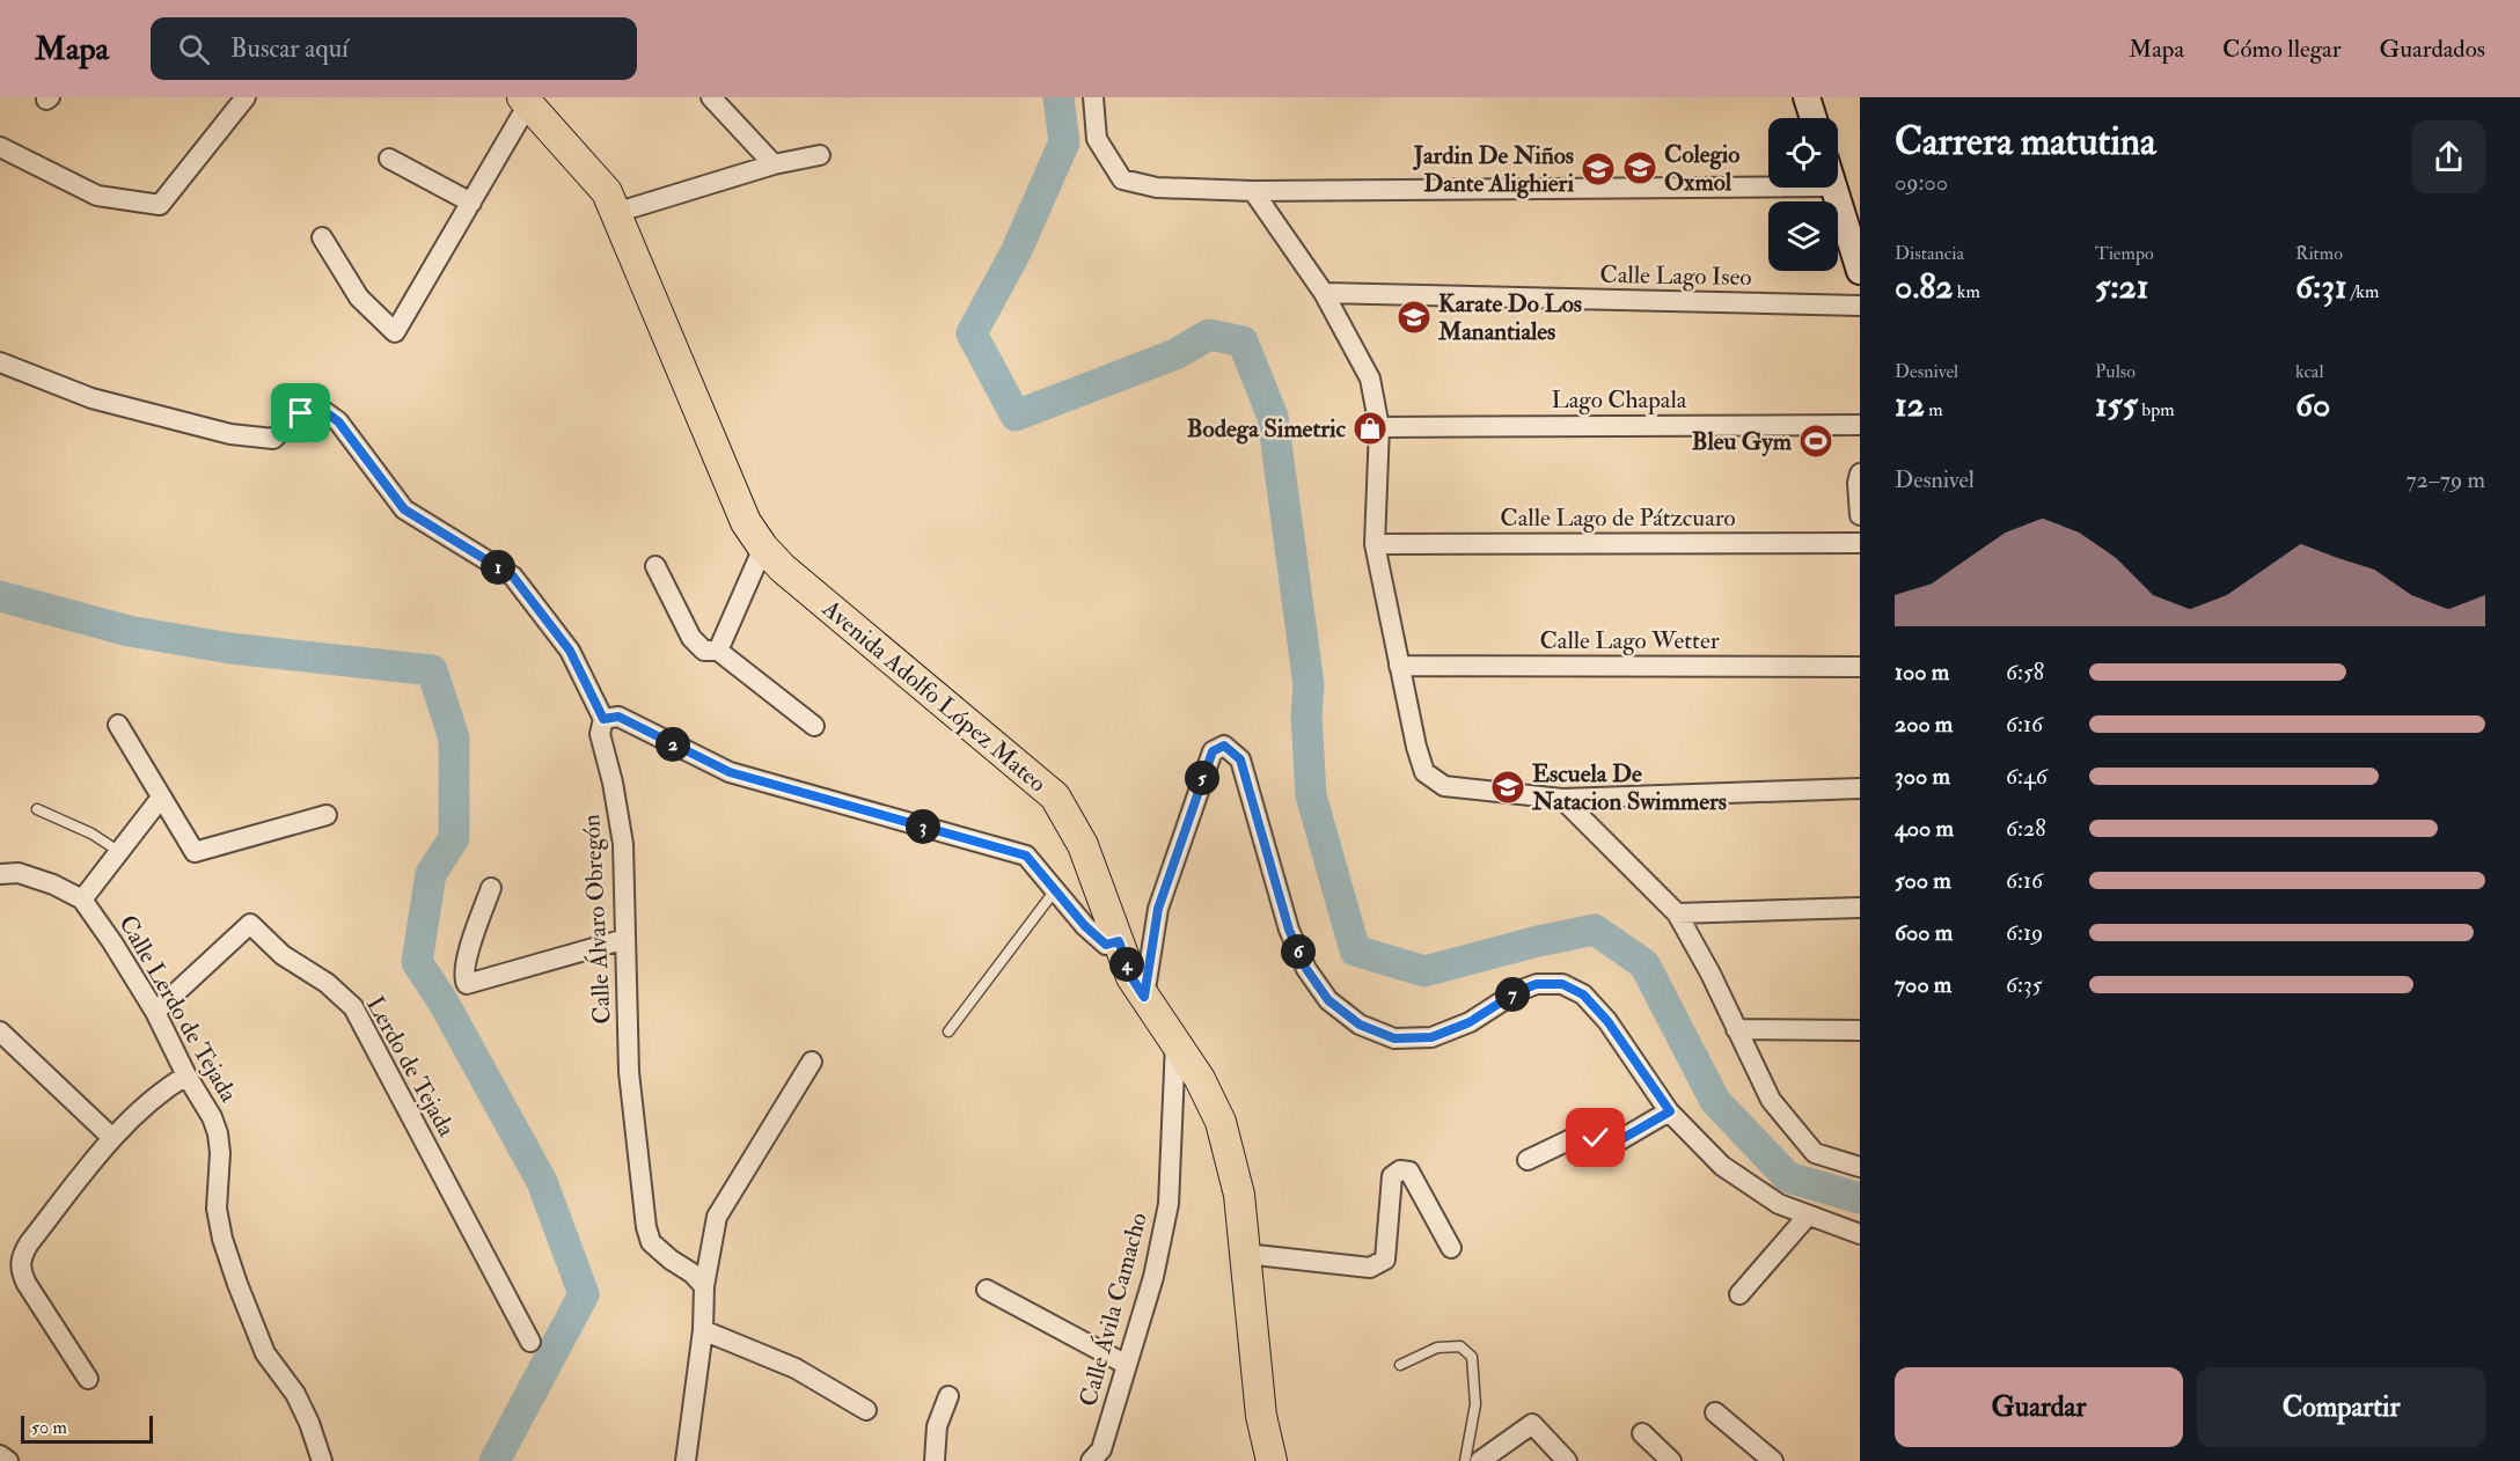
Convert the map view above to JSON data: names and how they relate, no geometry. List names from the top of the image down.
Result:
{
  "streets": {
    "main road": ["Avenida Adolfo López Mateo"],
    "street": [
      "Calle Lago Iseo",
      "Lago Chapala",
      "Calle Lago de Pátzcuaro",
      "Calle Lago Wetter",
      "Calle Álvaro Obregón",
      "Calle Lerdo de Tejada",
      "Lerdo de Tejada",
      "Calle Ávila Camacho"
    ]
  },
  "crossings": [
    ["Avenida Adolfo López Mateo", "Calle Ávila Camacho"],
    ["Calle Lerdo de Tejada", "Lerdo de Tejada"]
  ],
  "places": {
    "school or university": [
      "Colegio Oxmol",
      "Jardin De Niños Dante Alighieri",
      "Karate Do Los Manantiales",
      "Escuela De Natacion Swimmers"
    ],
    "shop": ["Bodega Simetric"],
    "sports": ["Bleu Gym"]
  },
  "scale_bar": "50 m",
  "page": {
    "header": "Mapa",
    "search": "Buscar aquí",
    "nav": ["Mapa", "Cómo llegar", "Guardados"],
    "heading": ["Carrera matutina", "09:00"],
    "stats": [
      ["Distancia", "0.82 km"],
      ["Tiempo", "5:21"],
      ["Ritmo", "6:31 /km"],
      ["Desnivel", "12 m"],
      ["Pulso", "155 bpm"],
      ["kcal", "60"]
    ],
    "chart": ["Desnivel", "72–79 m"],
    "pins": [
      "1",
      "2",
      "5",
      "3",
      "6",
      "4",
      "7"
    ],
    "list": [
      {
        "name": "100 m",
        "note": "6:58"
      },
      {
        "name": "200 m",
        "note": "6:16"
      },
      {
        "name": "300 m",
        "note": "6:46"
      },
      {
        "name": "400 m",
        "note": "6:28"
      },
      {
        "name": "500 m",
        "note": "6:16"
      },
      {
        "name": "600 m",
        "note": "6:19"
      },
      {
        "name": "700 m",
        "note": "6:35"
      }
    ],
    "buttons": ["Guardar", "Compartir"],
    "scale": "50 m"
  }
}
